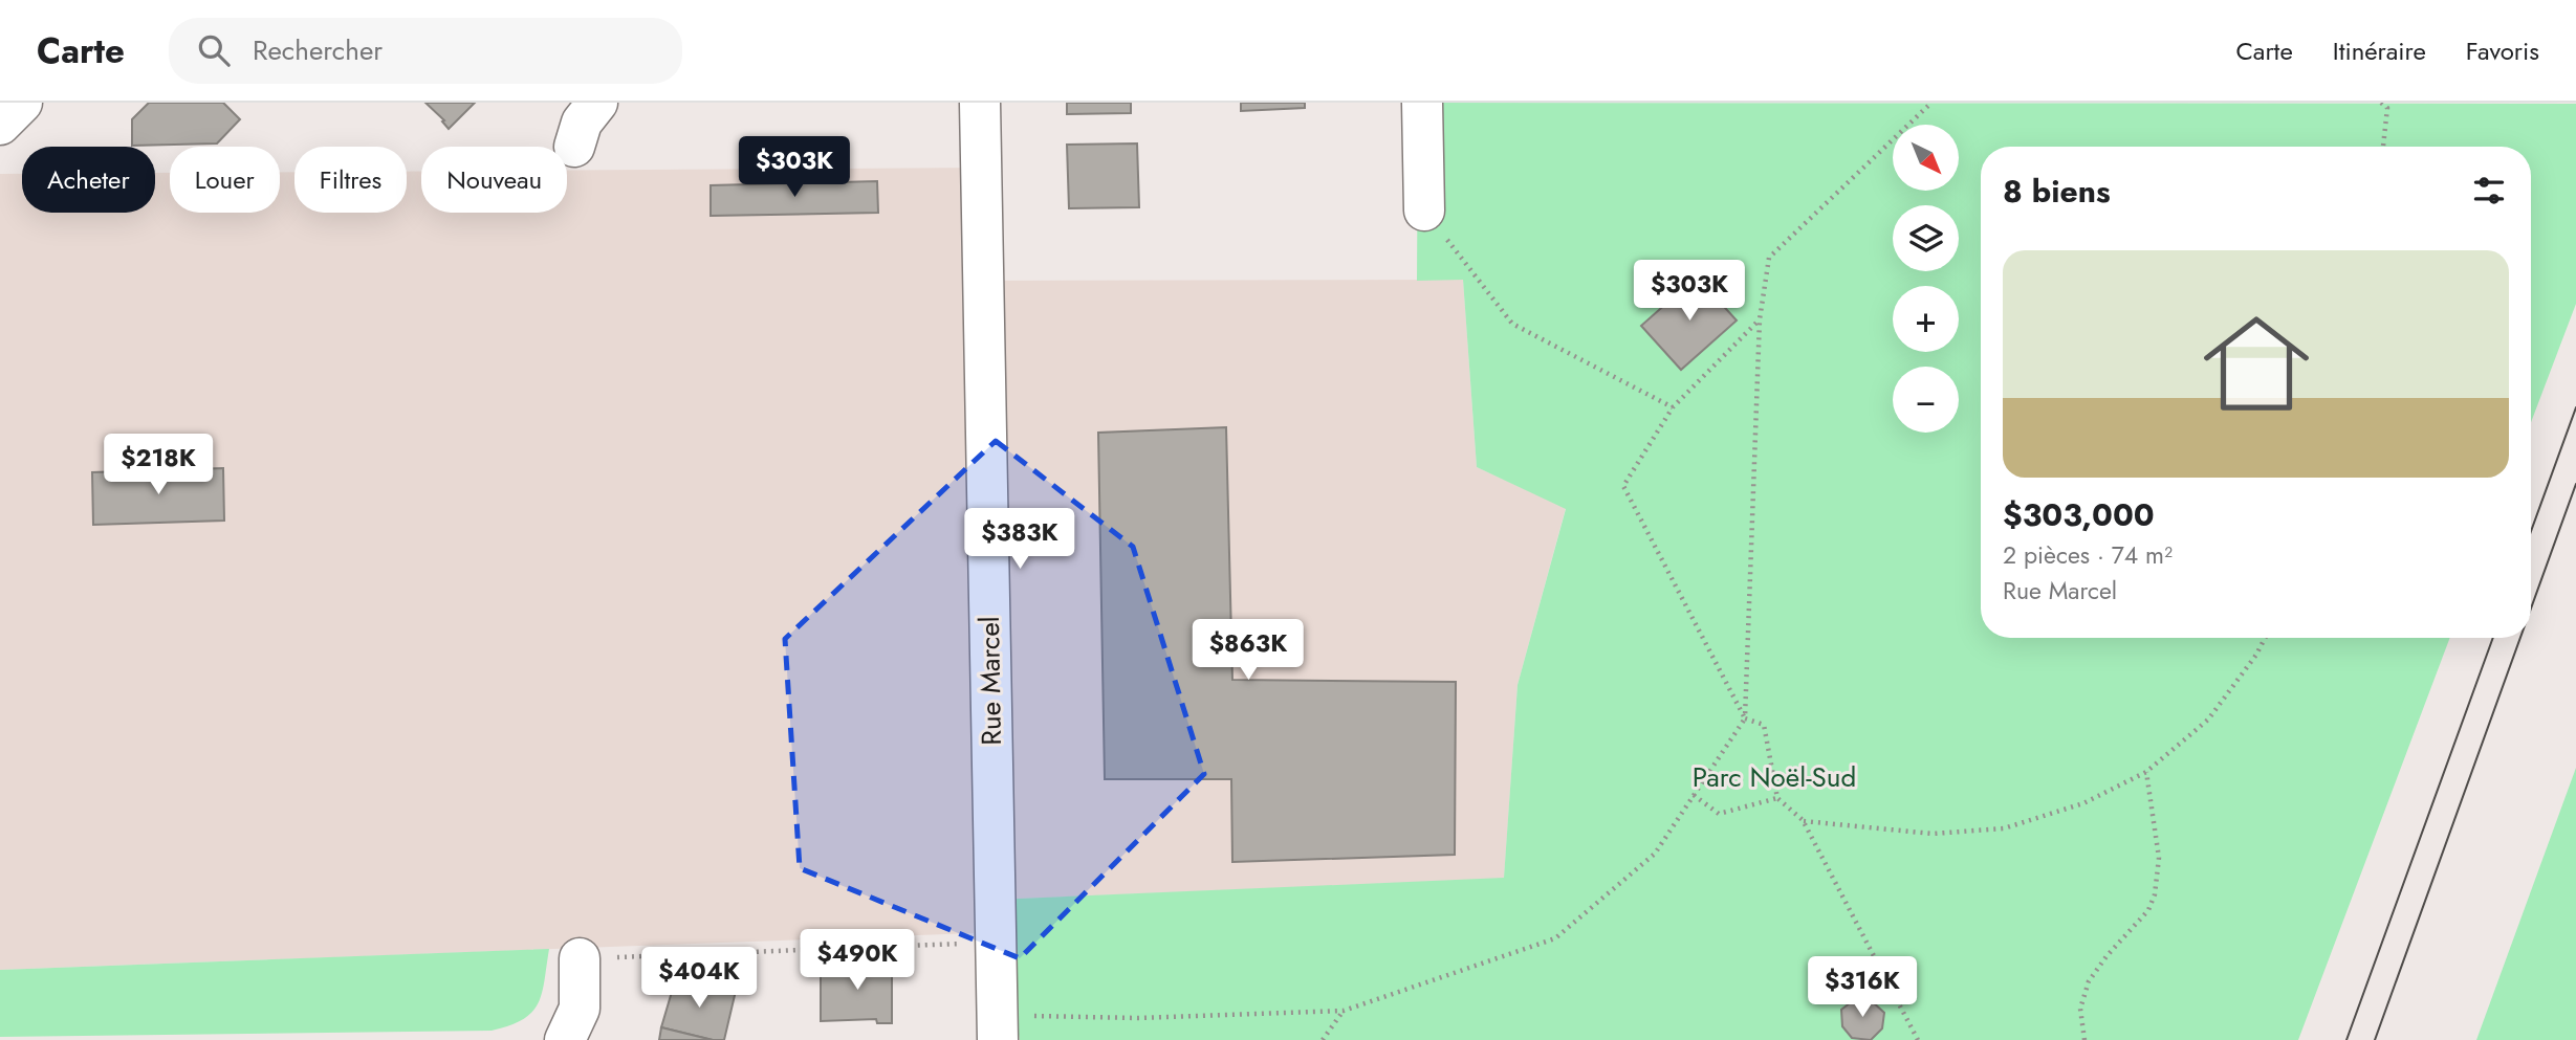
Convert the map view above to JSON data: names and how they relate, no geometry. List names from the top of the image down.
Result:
{
  "streets": {
    "street": ["Rue Marcel"]
  },
  "parks": ["Parc Noël-Sud"],
  "north": "bottom right",
  "page": {
    "header": "Carte",
    "search": "Rechercher",
    "nav": ["Carte", "Itinéraire", "Favoris"],
    "map_buttons": ["+", "−"],
    "price": [
      "$303K",
      "$303K",
      "$218K",
      "$383K",
      "$863K",
      "$490K",
      "$404K",
      "$316K"
    ],
    "chip": [
      "Acheter",
      "Louer",
      "Filtres",
      "Nouveau"
    ],
    "heading": "8 biens",
    "list": [
      {
        "name": "$303,000",
        "note": "2 pièces · 74 m² · Rue Marcel"
      }
    ]
  }
}
